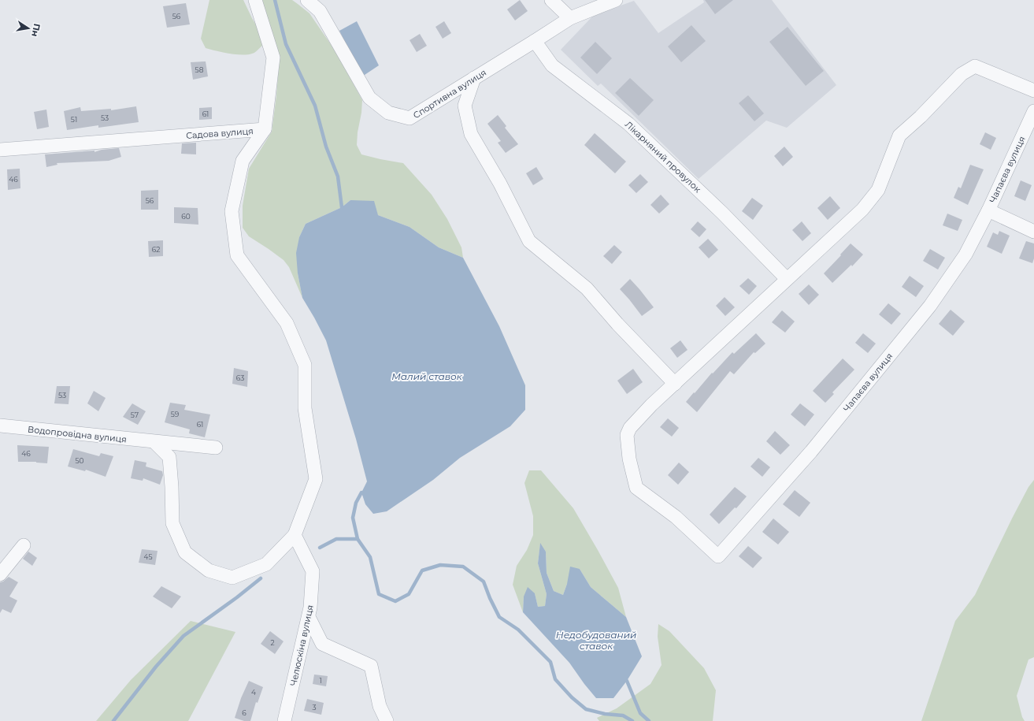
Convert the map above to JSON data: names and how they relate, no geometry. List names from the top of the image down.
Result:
{
  "streets": {
    "street": [
      "Спортивна вулиця",
      "Садова вулиця",
      "Лікарняний провулок",
      "Чапаєва вулиця",
      "Водопровідна вулиця",
      "Челюскіна вулиця"
    ]
  },
  "crossings": [
    ["Спортивна вулиця", "Лікарняний провулок"],
    ["Садова вулиця", "Челюскіна вулиця"]
  ],
  "water": ["Малий ставок", "Недобудований ставок"],
  "house_numbers": [
    "56",
    "58",
    "61",
    "53",
    "51",
    "46",
    "56",
    "60",
    "62",
    "63",
    "53",
    "59",
    "57",
    "61",
    "46",
    "50",
    "45",
    "2",
    "1",
    "4",
    "3",
    "6"
  ],
  "north": "right"
}
